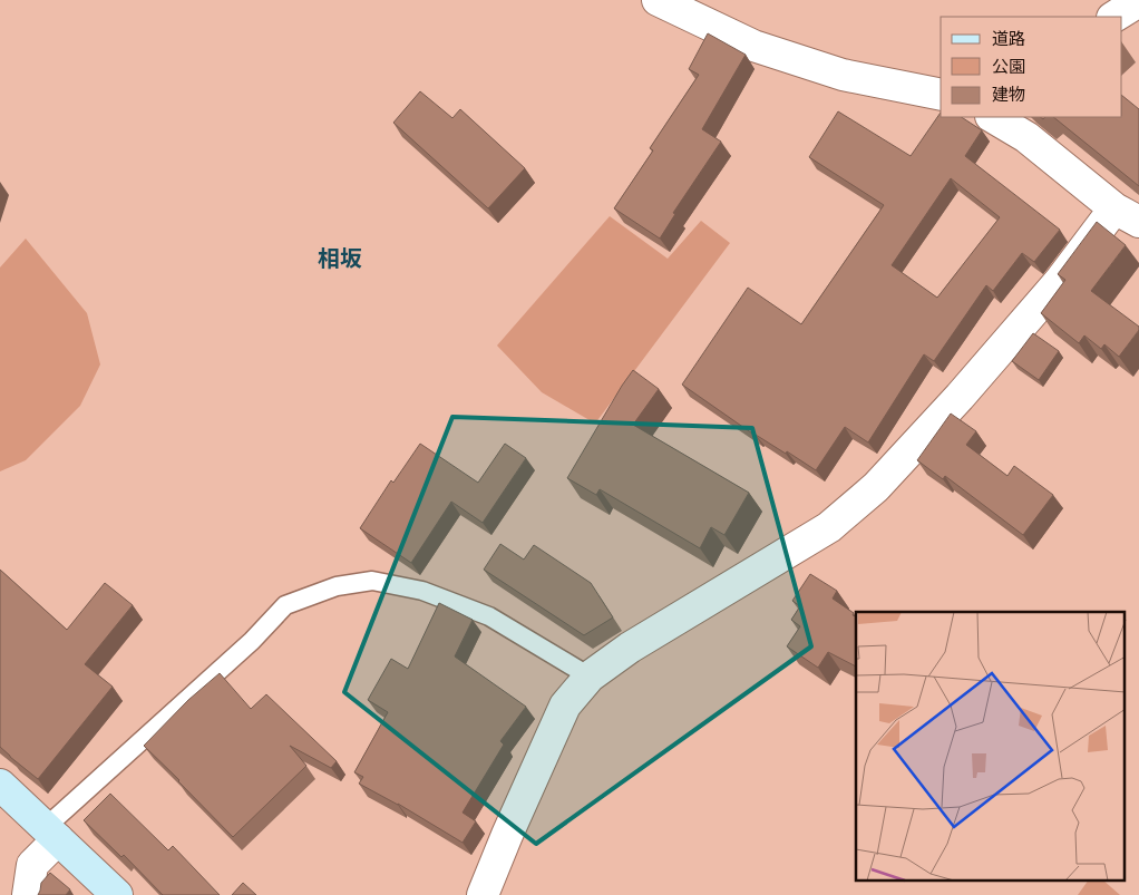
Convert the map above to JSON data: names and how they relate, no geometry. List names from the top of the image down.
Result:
{
  "districts": ["相坂"],
  "legend": ["道路", "公園", "建物"]
}
